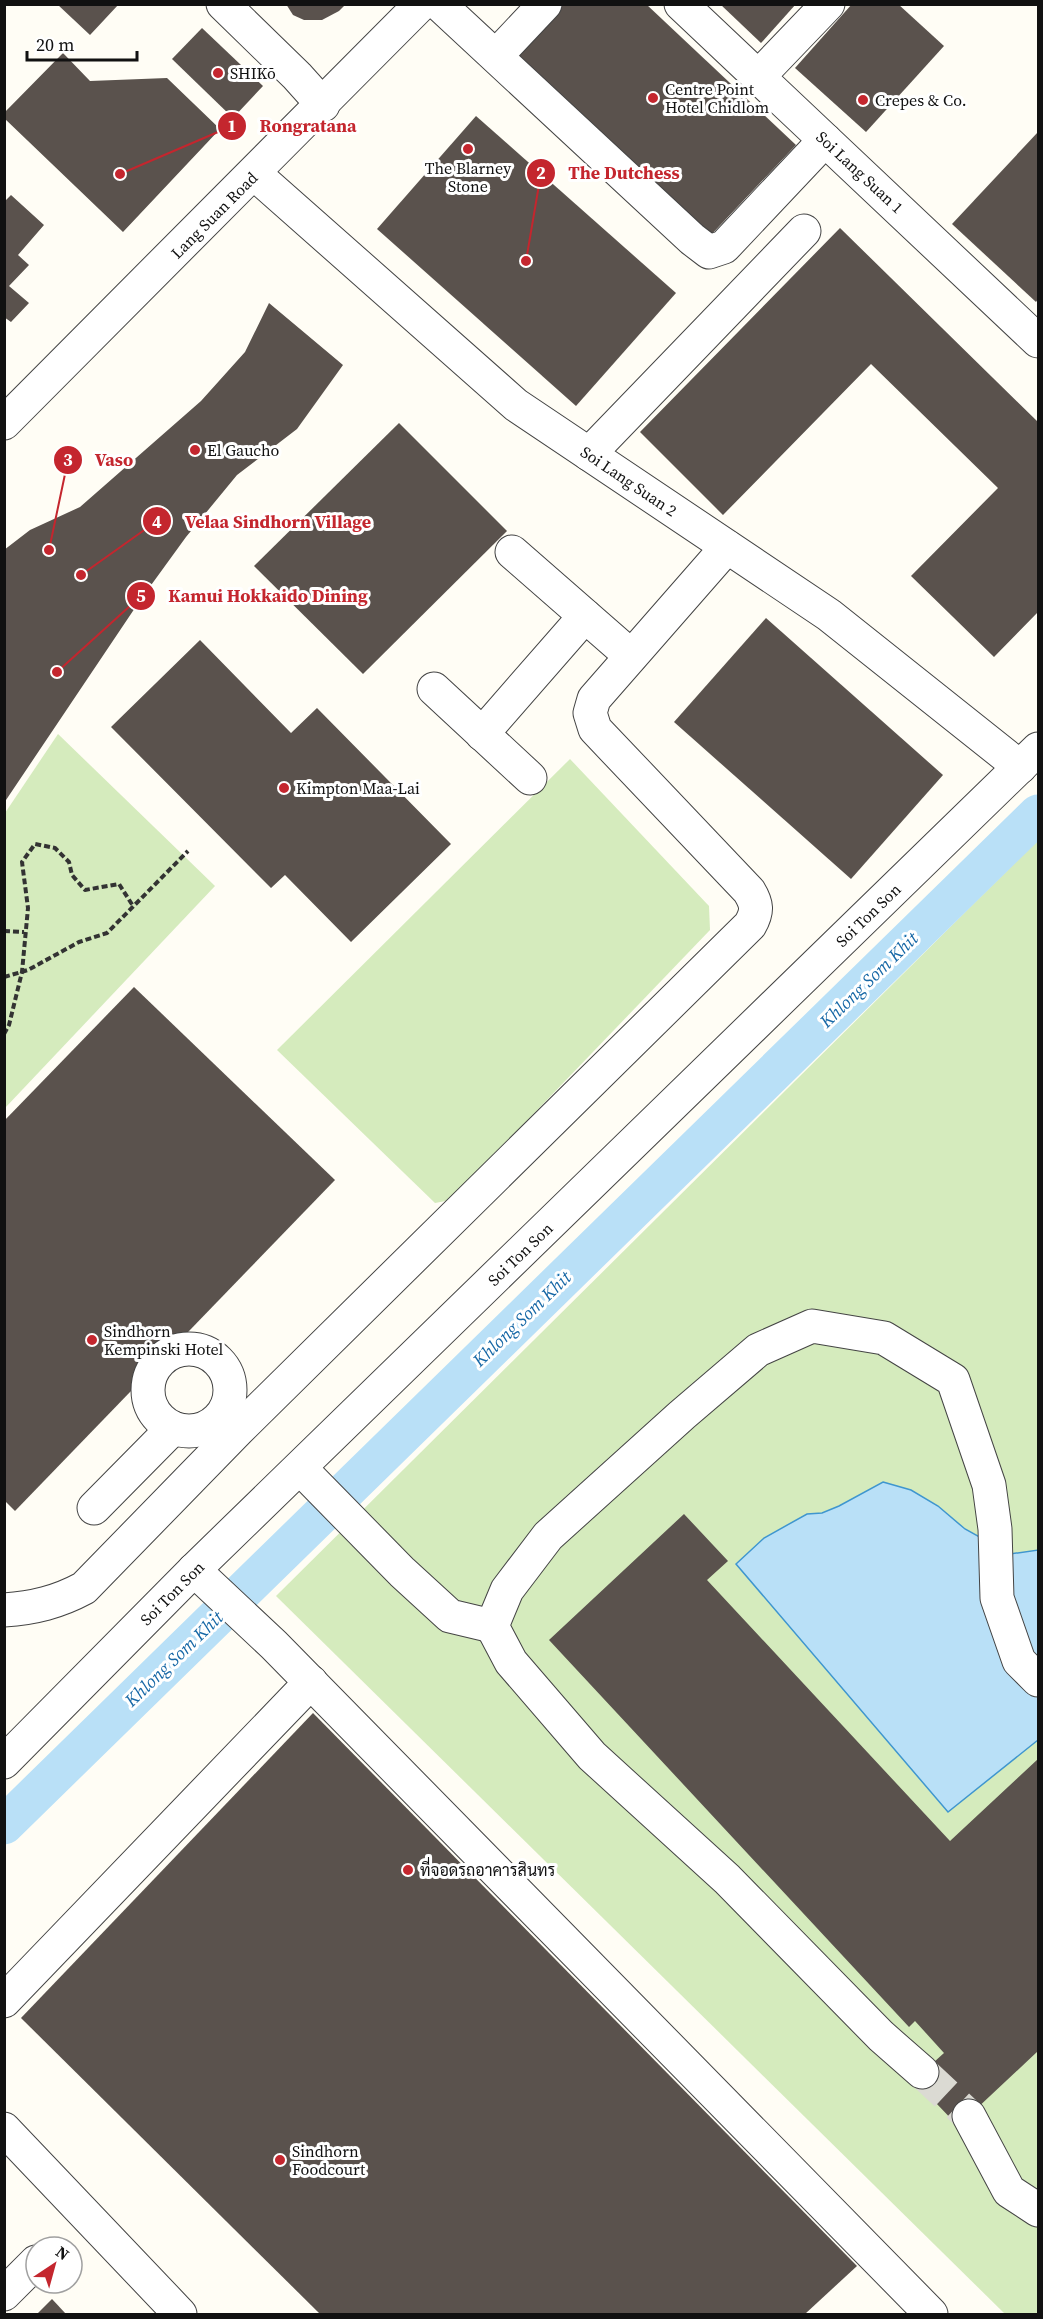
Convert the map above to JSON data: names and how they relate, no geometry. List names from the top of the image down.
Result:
{
  "streets": {
    "street": [
      "Soi Lang Suan 1",
      "Lang Suan Road",
      "Soi Lang Suan 2",
      "Soi Ton Son"
    ]
  },
  "crossings": [
    ["Lang Suan Road", "Soi Lang Suan 2"],
    ["Soi Lang Suan 2", "Soi Ton Son"]
  ],
  "water": ["Khlong Som Khit"],
  "places": [
    "SHIKō",
    "Centre Point Hotel Chidlom",
    "Crepes & Co.",
    "The Blarney Stone",
    "Rongratana",
    "The Dutchess",
    "El Gaucho",
    "Vaso",
    "Velaa Sindhorn Village",
    "Kamui Hokkaido Dining",
    "Kimpton Maa-Lai",
    "Sindhorn Kempinski Hotel",
    "ที่จอดรถอาคารสินทร",
    "Sindhorn Foodcourt"
  ],
  "scale_bar": "20 m",
  "north": "top right"
}
